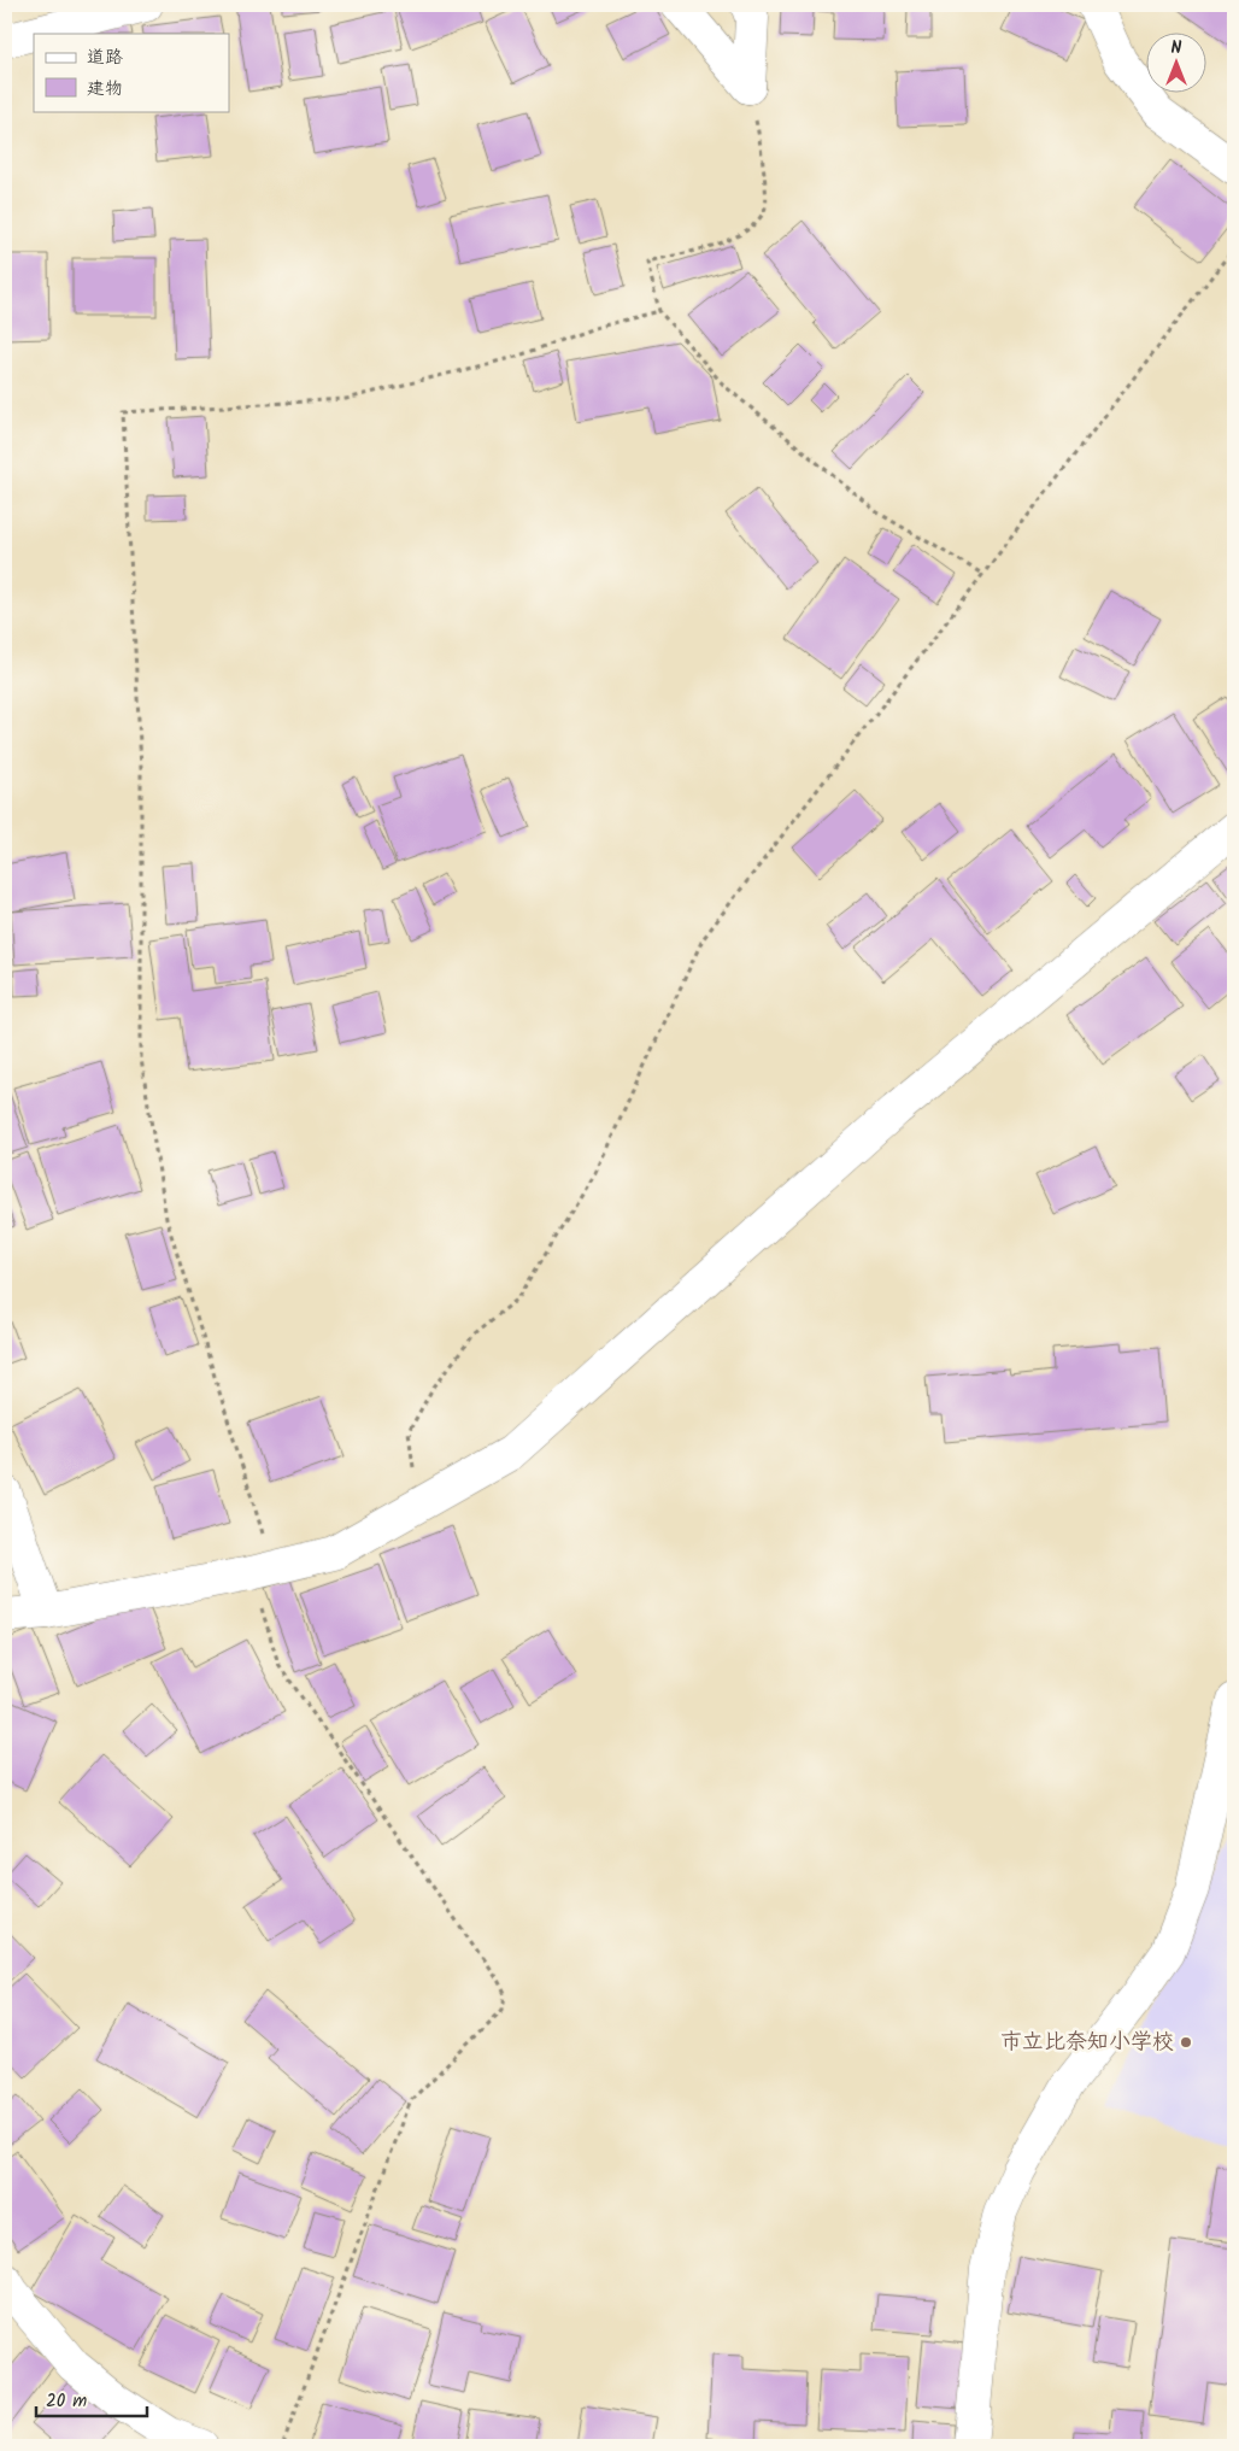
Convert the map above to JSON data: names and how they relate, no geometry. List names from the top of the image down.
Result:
{
  "places": ["市立比奈知小学校"],
  "legend": ["道路", "建物"],
  "scale_bar": "20 m",
  "north": "top"
}
